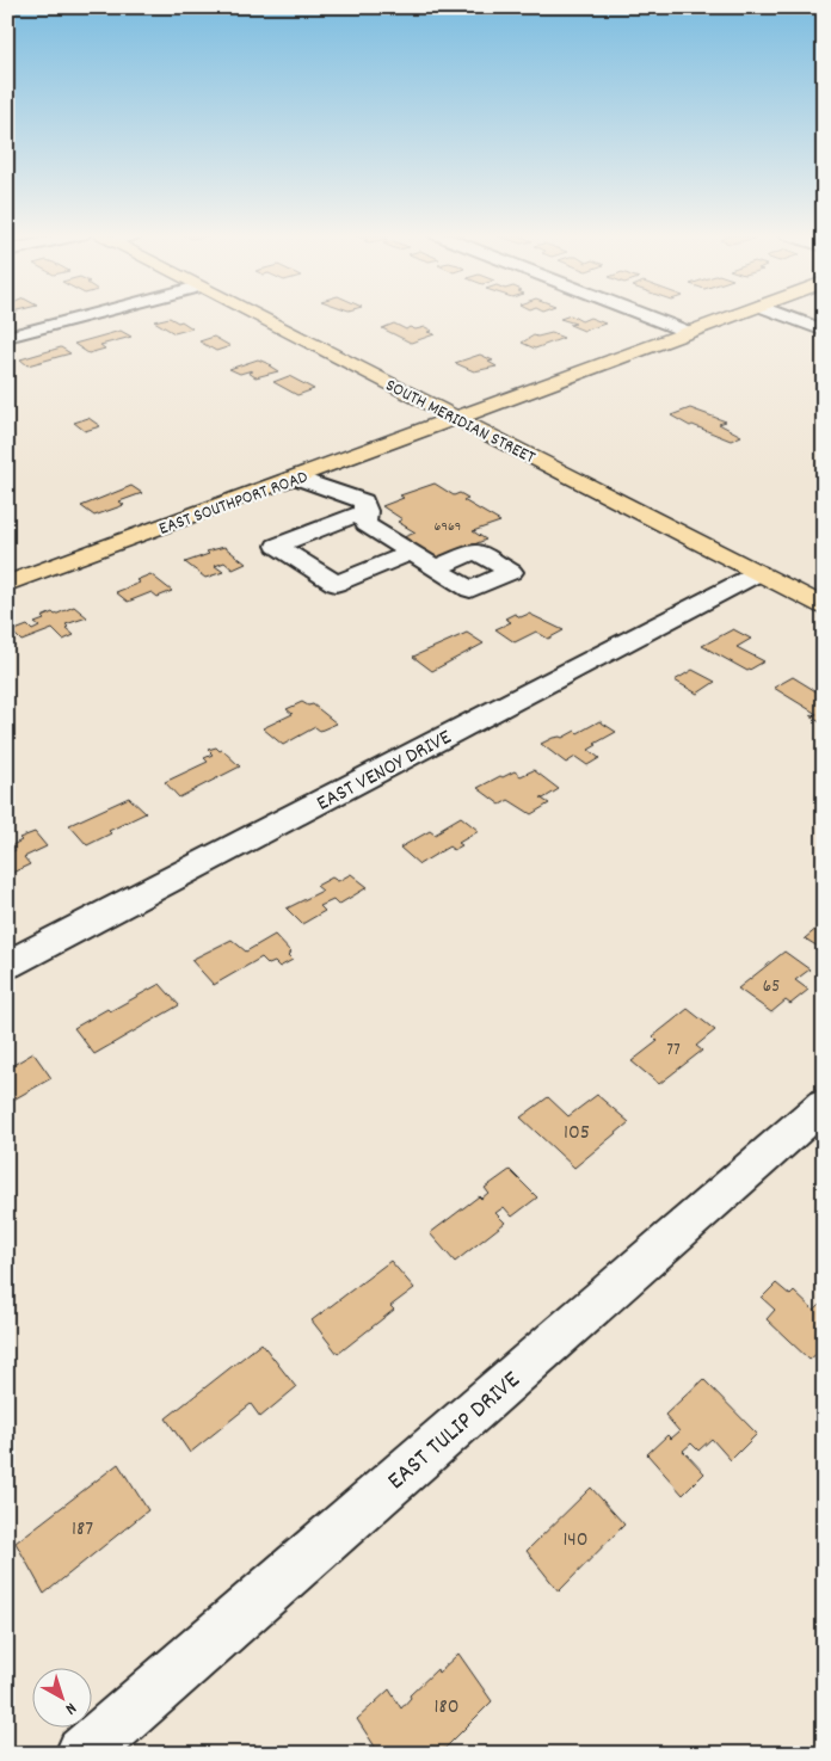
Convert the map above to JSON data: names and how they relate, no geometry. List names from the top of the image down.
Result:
{
  "streets": {
    "main road": ["SOUTH MERIDIAN STREET", "EAST SOUTHPORT ROAD"],
    "street": ["EAST VENOY DRIVE", "EAST TULIP DRIVE"]
  },
  "crossings": [
    ["SOUTH MERIDIAN STREET", "EAST SOUTHPORT ROAD"],
    ["SOUTH MERIDIAN STREET", "EAST VENOY DRIVE"]
  ],
  "house_numbers": [
    "6969",
    "65",
    "77",
    "105",
    "187",
    "140",
    "180"
  ],
  "north": "bottom right"
}
